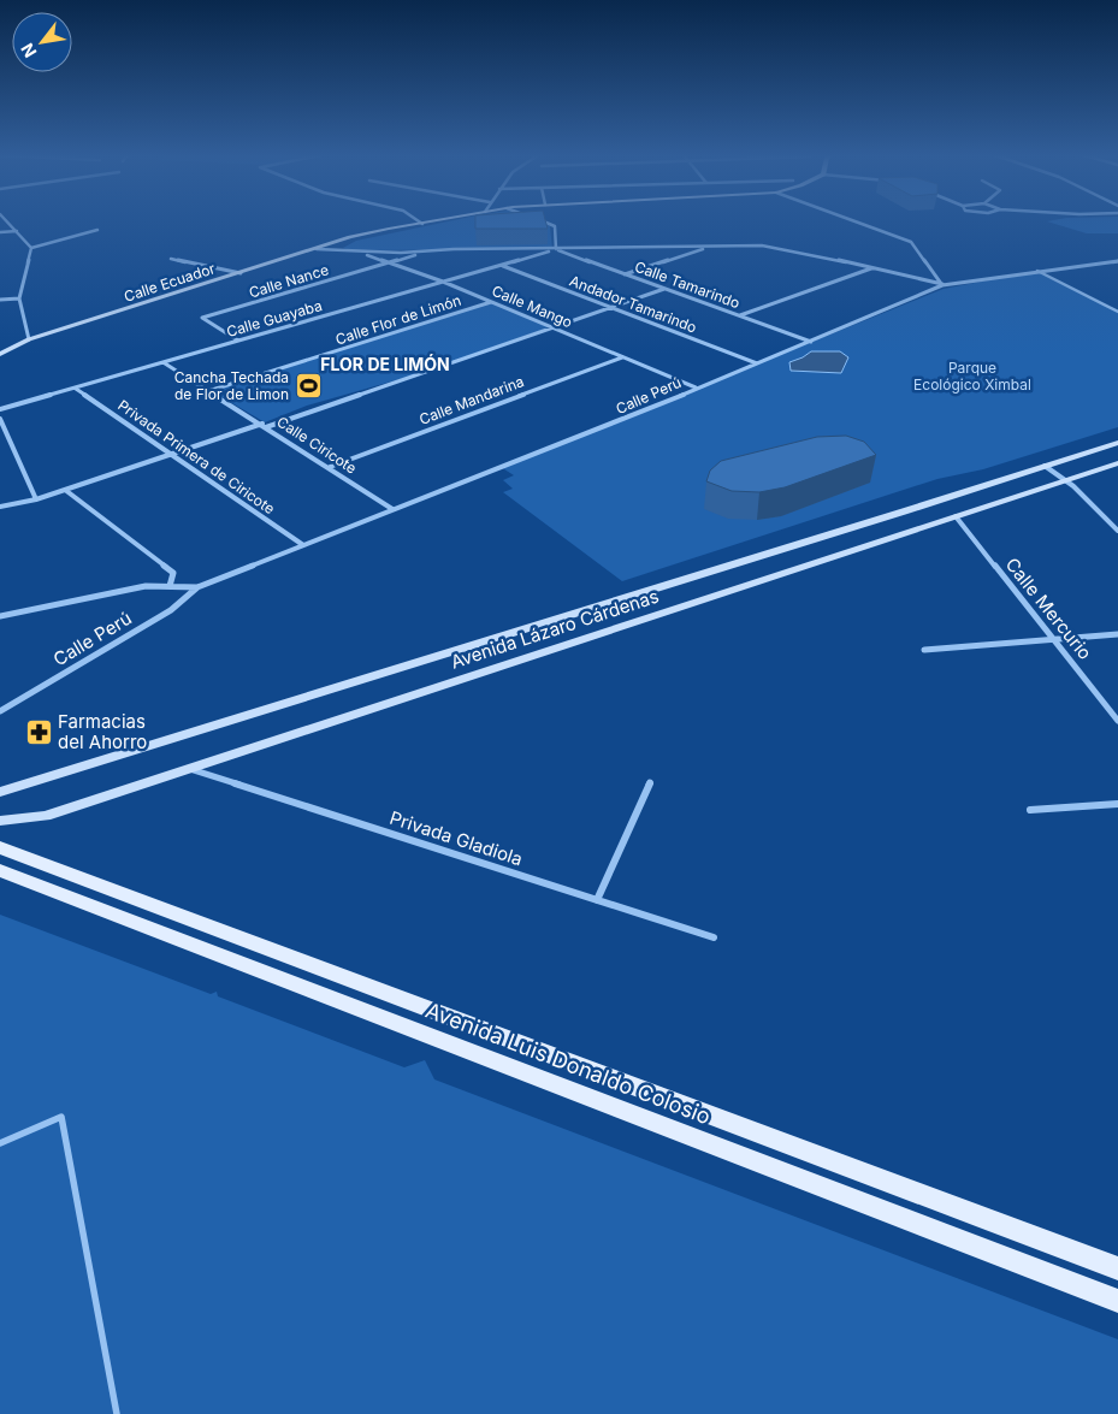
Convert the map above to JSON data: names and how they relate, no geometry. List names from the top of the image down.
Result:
{
  "streets": {
    "main road": ["Calle Ecuador", "Avenida Lázaro Cárdenas", "Avenida Luis Donaldo Colosio"],
    "street": [
      "Calle Nance",
      "Calle Tamarindo",
      "Andador Tamarindo",
      "Calle Mango",
      "Calle Guayaba",
      "Calle Flor de Limón",
      "Calle Perú",
      "Calle Mandarina",
      "Calle Ciricote",
      "Privada Primera de Ciricote",
      "Calle Mercurio",
      "Privada Gladiola"
    ]
  },
  "crossings": [
    ["Calle Nance", "Calle Mango"],
    ["Calle Nance", "Calle Guayaba"],
    ["Calle Tamarindo", "Calle Guayaba"],
    ["Calle Tamarindo", "Calle Perú"],
    ["Andador Tamarindo", "Calle Guayaba"],
    ["Andador Tamarindo", "Calle Perú"],
    ["Calle Mango", "Calle Guayaba"],
    ["Calle Mango", "Calle Flor de Limón"],
    ["Calle Mango", "Calle Perú"],
    ["Calle Mango", "Calle Mandarina"],
    ["Calle Guayaba", "Calle Ciricote"],
    ["Calle Guayaba", "Privada Primera de Ciricote"],
    ["Calle Flor de Limón", "Calle Ciricote"],
    ["Calle Perú", "Calle Ciricote"],
    ["Calle Perú", "Privada Primera de Ciricote"],
    ["Calle Mandarina", "Calle Ciricote"],
    ["Calle Mercurio", "Avenida Lázaro Cárdenas"],
    ["Avenida Lázaro Cárdenas", "Privada Gladiola"]
  ],
  "districts": ["FLOR DE LIMÓN"],
  "parks": ["Parque Ecológico Ximbal"],
  "places": {
    "sports": ["Cancha Techada de Flor de Limon"],
    "pharmacy": ["Farmacias del Ahorro"]
  },
  "north": "bottom left"
}
